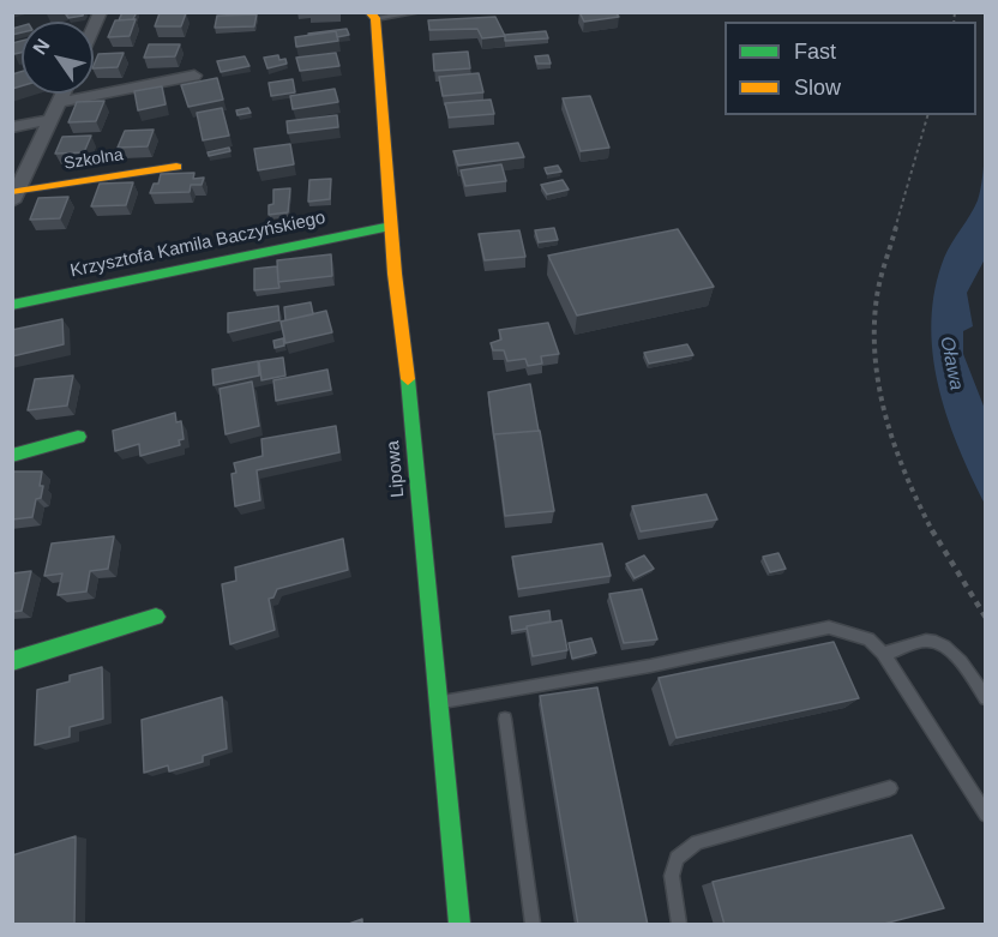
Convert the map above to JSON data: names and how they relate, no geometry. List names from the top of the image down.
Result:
{
  "streets": {
    "street": ["Szkolna", "Krzysztofa Kamila Baczyńskiego", "Lipowa"]
  },
  "crossings": [
    ["Krzysztofa Kamila Baczyńskiego", "Lipowa"]
  ],
  "water": ["Oława"],
  "legend": ["Fast", "Slow"],
  "north": "top left"
}
